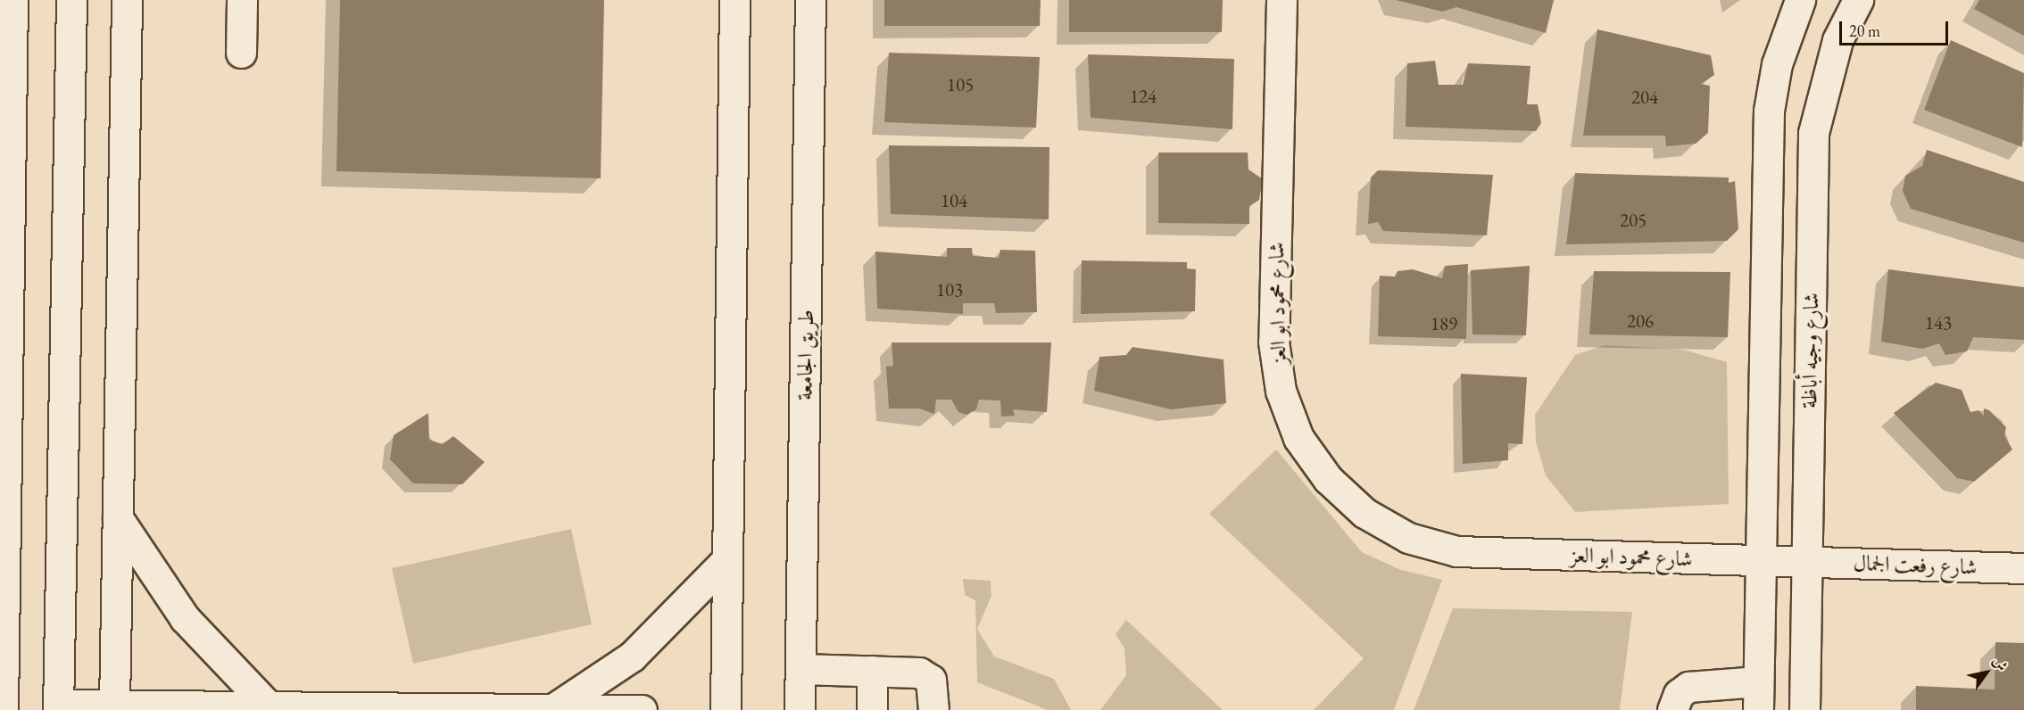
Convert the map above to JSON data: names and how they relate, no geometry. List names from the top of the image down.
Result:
{
  "streets": {
    "street": [
      "شارع محمود ابو العز",
      "شارع وجيه أباظة",
      "طريق الجامعة",
      "شارع رفعت الجمال"
    ]
  },
  "crossings": [
    ["شارع محمود ابو العز", "شارع وجيه أباظة"],
    ["شارع محمود ابو العز", "شارع رفعت الجمال"],
    ["شارع وجيه أباظة", "شارع رفعت الجمال"]
  ],
  "house_numbers": [
    "105",
    "124",
    "204",
    "104",
    "205",
    "103",
    "206",
    "143",
    "189"
  ],
  "scale_bar": "20 m",
  "north": "top right"
}
